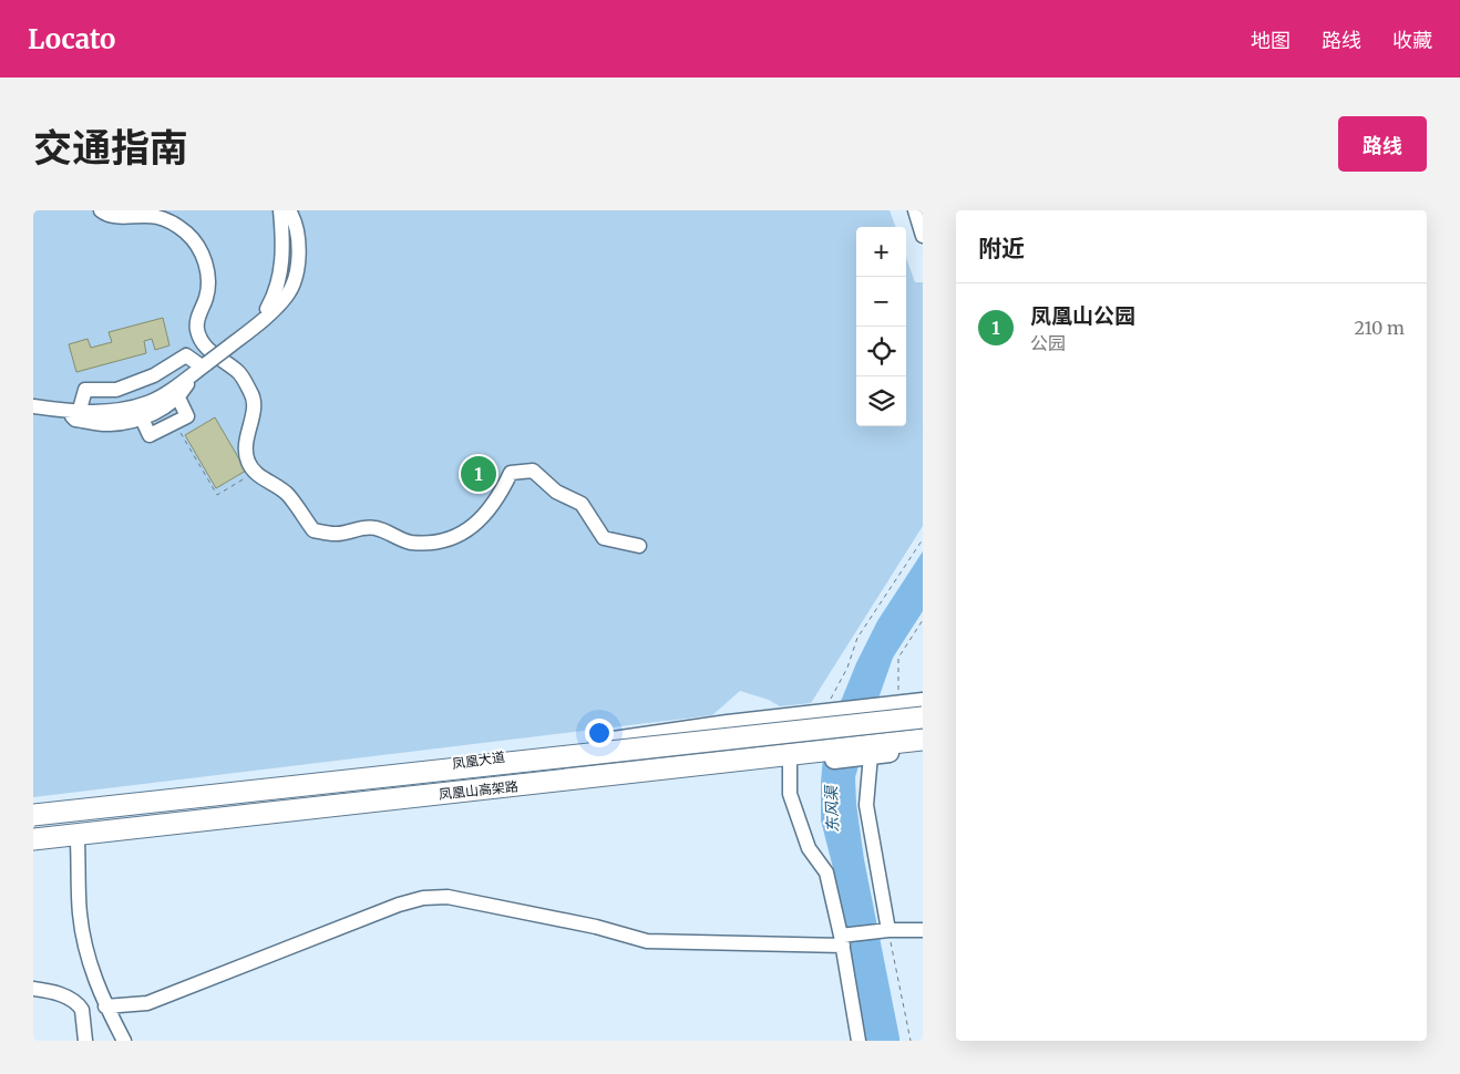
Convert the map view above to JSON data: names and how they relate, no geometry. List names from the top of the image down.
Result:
{
  "streets": {
    "highway": ["凤凰山高架路"],
    "main road": ["凤凰大道"]
  },
  "water": ["东风渠"],
  "page": {
    "header": "Locato",
    "nav": ["地图", "路线", "收藏"],
    "title": "交通指南",
    "buttons": "路线",
    "heading": "附近",
    "map_buttons": ["+", "−"],
    "list": [
      {
        "mark": "1",
        "name": "凤凰山公园",
        "note": "公园",
        "value": "210 m"
      }
    ],
    "pins": "1"
  }
}
